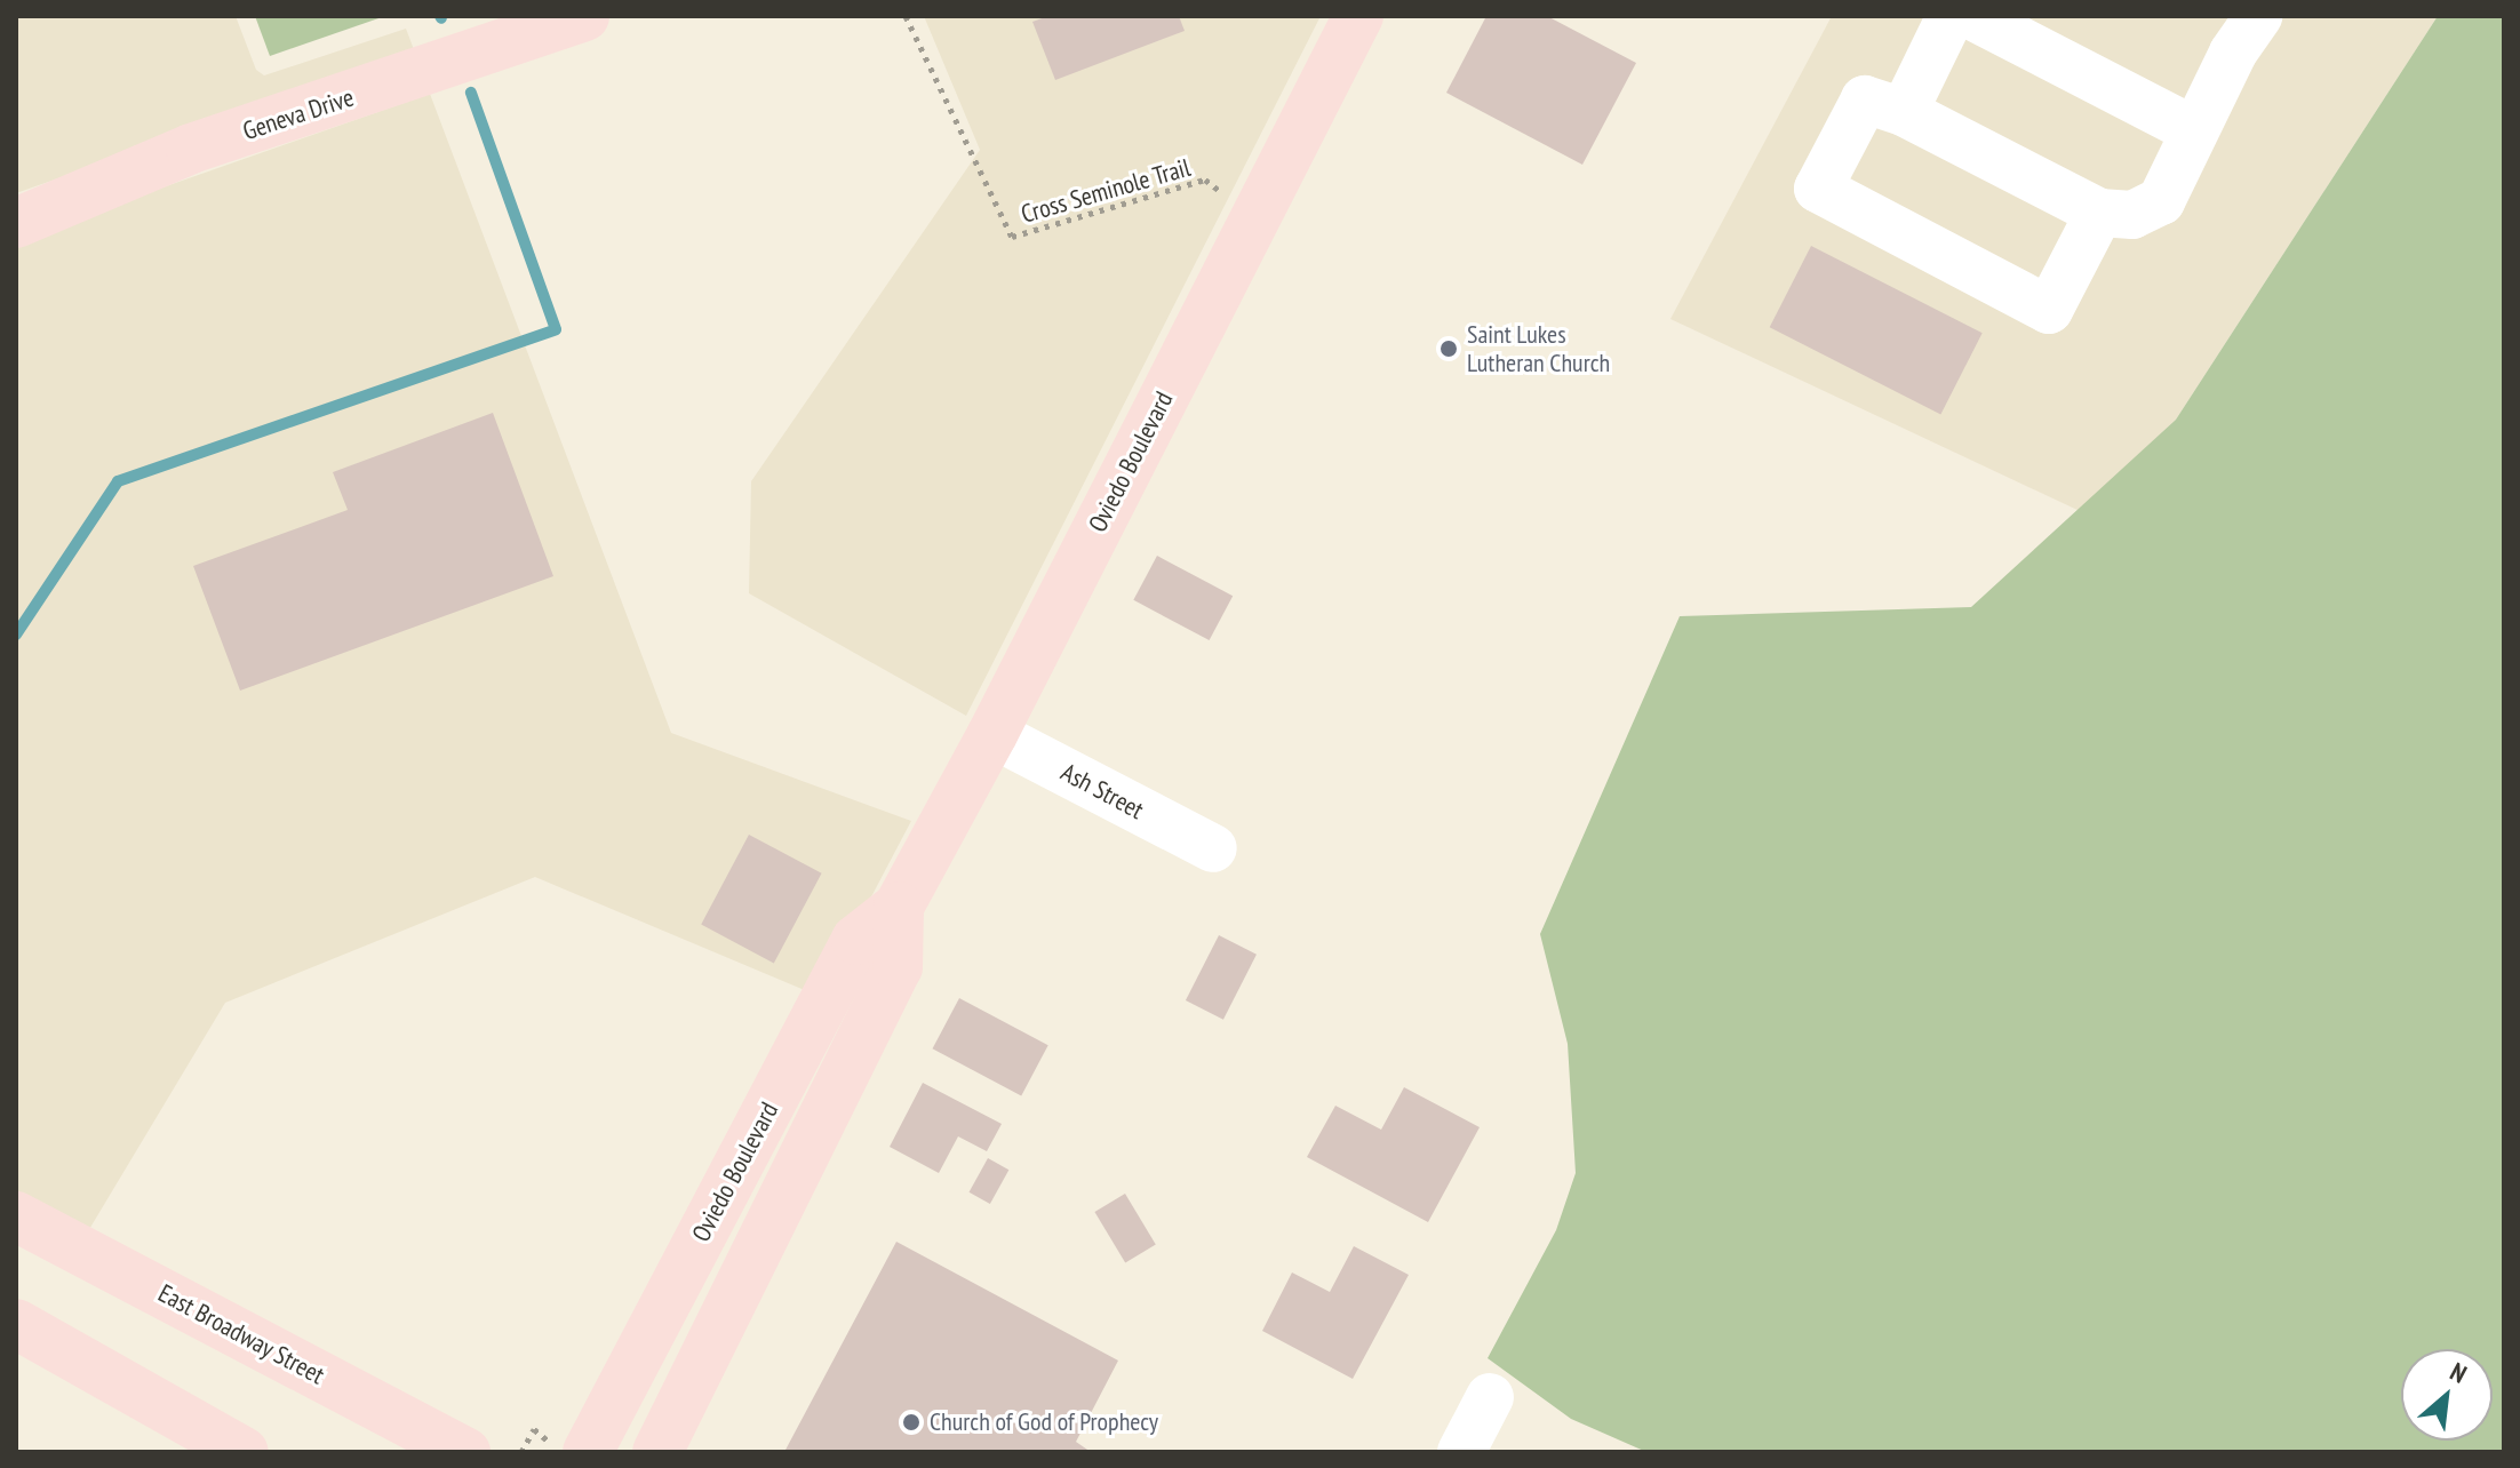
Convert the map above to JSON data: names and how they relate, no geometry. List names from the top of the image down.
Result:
{
  "streets": {
    "main road": ["Geneva Drive", "Oviedo Boulevard", "East Broadway Street"],
    "street": ["Ash Street"],
    "path": ["Cross Seminole Trail"]
  },
  "crossings": [
    ["Oviedo Boulevard", "Ash Street"]
  ],
  "places": ["Saint Lukes Lutheran Church", "Church of God of Prophecy"],
  "north": "top right"
}
